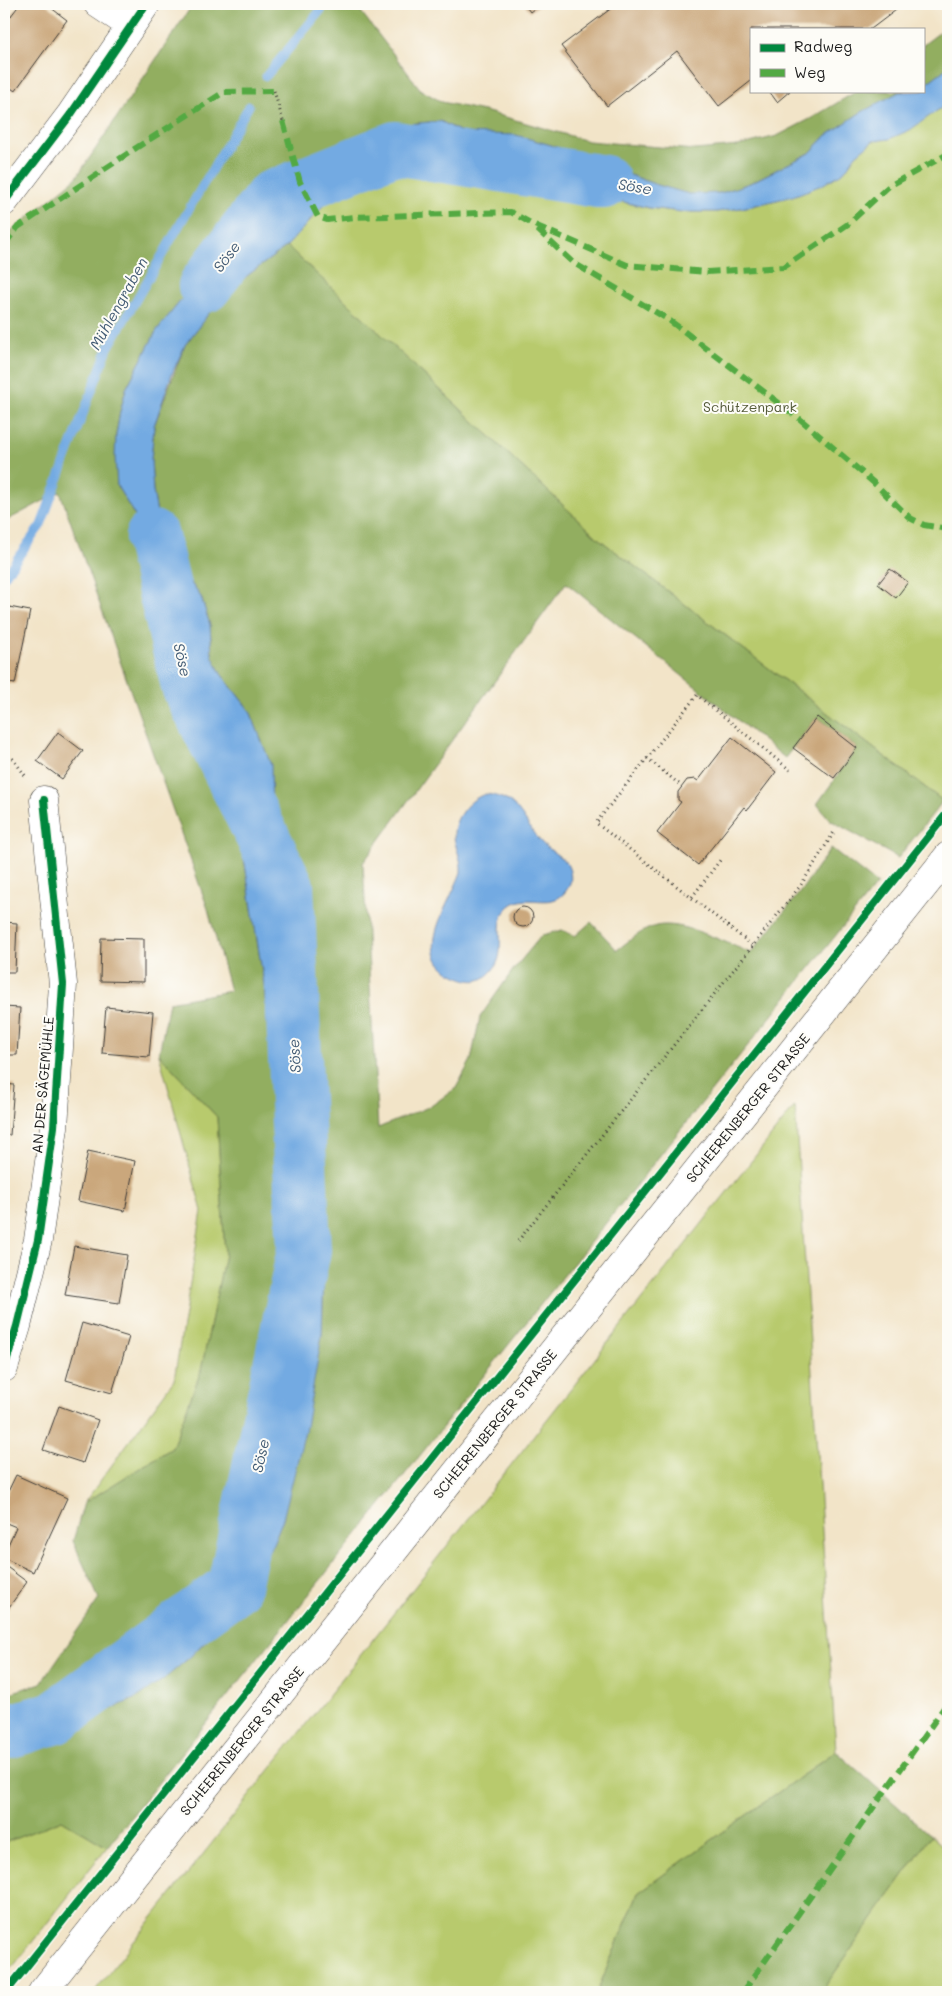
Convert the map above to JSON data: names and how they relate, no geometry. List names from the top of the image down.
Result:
{
  "streets": {
    "main road": ["AN DER SÄGEMÜHLE", "SCHEERENBERGER STRASSE"]
  },
  "water": ["Söse", "Mühlengraben"],
  "parks": ["Schützenpark"],
  "legend": ["Radweg", "Weg"]
}
